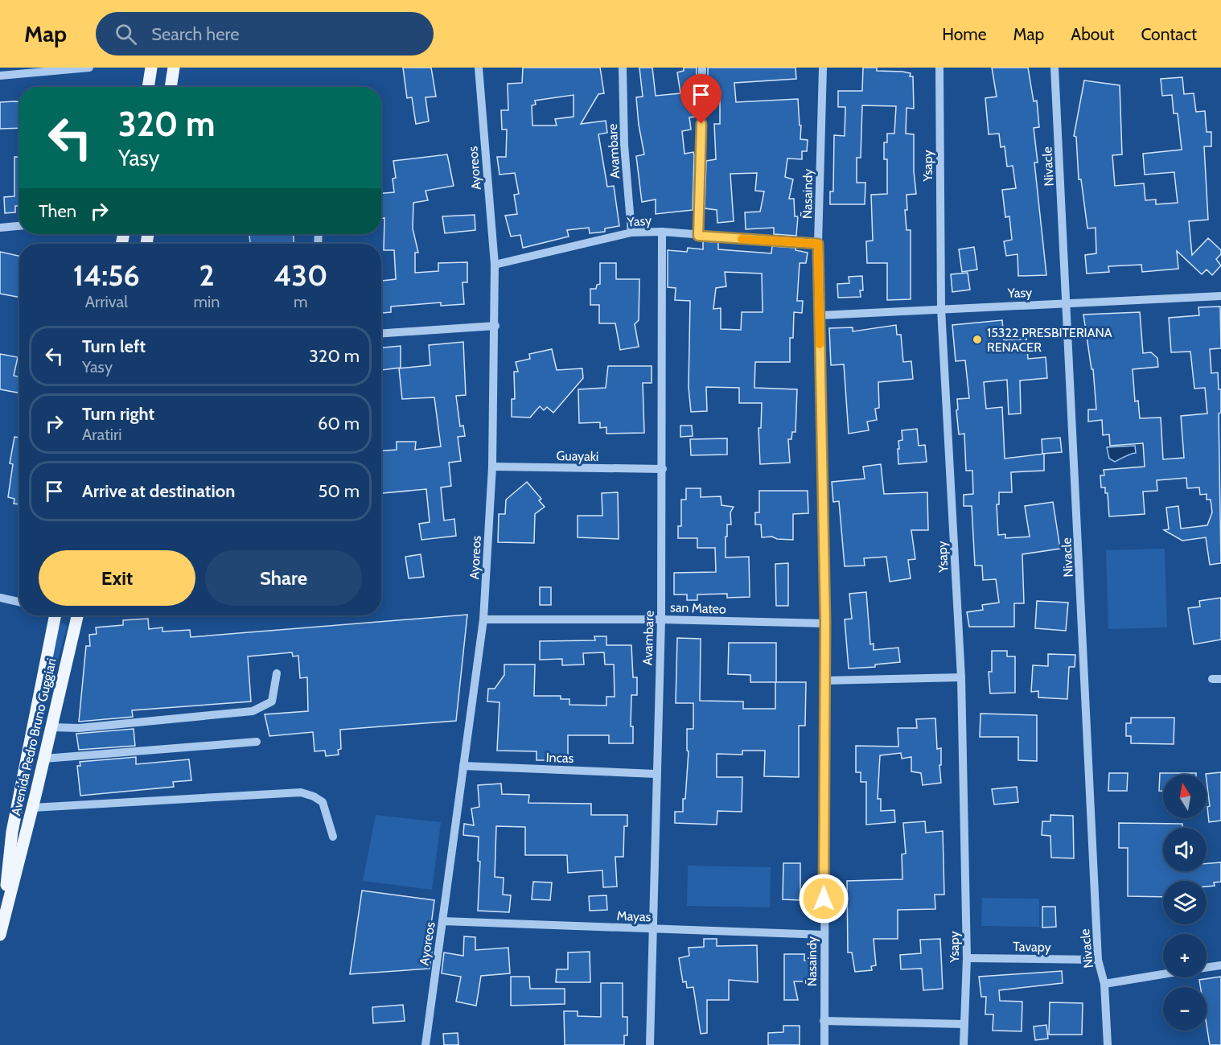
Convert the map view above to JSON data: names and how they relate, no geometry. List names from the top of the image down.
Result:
{
  "streets": {
    "main road": ["Avenida Pedro Bruno Guggiari"],
    "street": [
      "Avambare",
      "Ysapy",
      "Nivacle",
      "Ayoreos",
      "Ñasaindy",
      "Yasy",
      "Guayaki",
      "san Mateo",
      "Incas",
      "Mayas",
      "Tavapy"
    ]
  },
  "crossings": [
    ["Avambare", "Yasy"],
    ["Avambare", "Guayaki"],
    ["Avambare", "san Mateo"],
    ["Avambare", "Incas"],
    ["Avambare", "Mayas"],
    ["Ysapy", "Yasy"],
    ["Ysapy", "Tavapy"],
    ["Nivacle", "Yasy"],
    ["Nivacle", "Tavapy"],
    ["Ayoreos", "Yasy"],
    ["Ayoreos", "Guayaki"],
    ["Ayoreos", "san Mateo"],
    ["Ayoreos", "Incas"],
    ["Ayoreos", "Mayas"],
    ["Ñasaindy", "Yasy"],
    ["Ñasaindy", "san Mateo"],
    ["Ñasaindy", "Mayas"]
  ],
  "places": ["15322 PRESBITERIANA RENACER"],
  "north": "top",
  "page": {
    "header": "Map",
    "search": "Search here",
    "nav": [
      "Home",
      "Map",
      "About",
      "Contact"
    ],
    "turn": ["320 m", "Yasy"],
    "then": "Then",
    "eta": [
      "14:56",
      "Arrival",
      "2",
      "min",
      "430",
      "m"
    ],
    "list": [
      {
        "name": "Turn left",
        "note": "Yasy",
        "value": "320 m"
      },
      {
        "name": "Turn right",
        "note": "Aratiri",
        "value": "60 m"
      },
      {
        "name": "Arrive at destination",
        "value": "50 m"
      }
    ],
    "buttons": ["Exit", "Share"],
    "map_buttons": ["+", "−"]
  }
}
